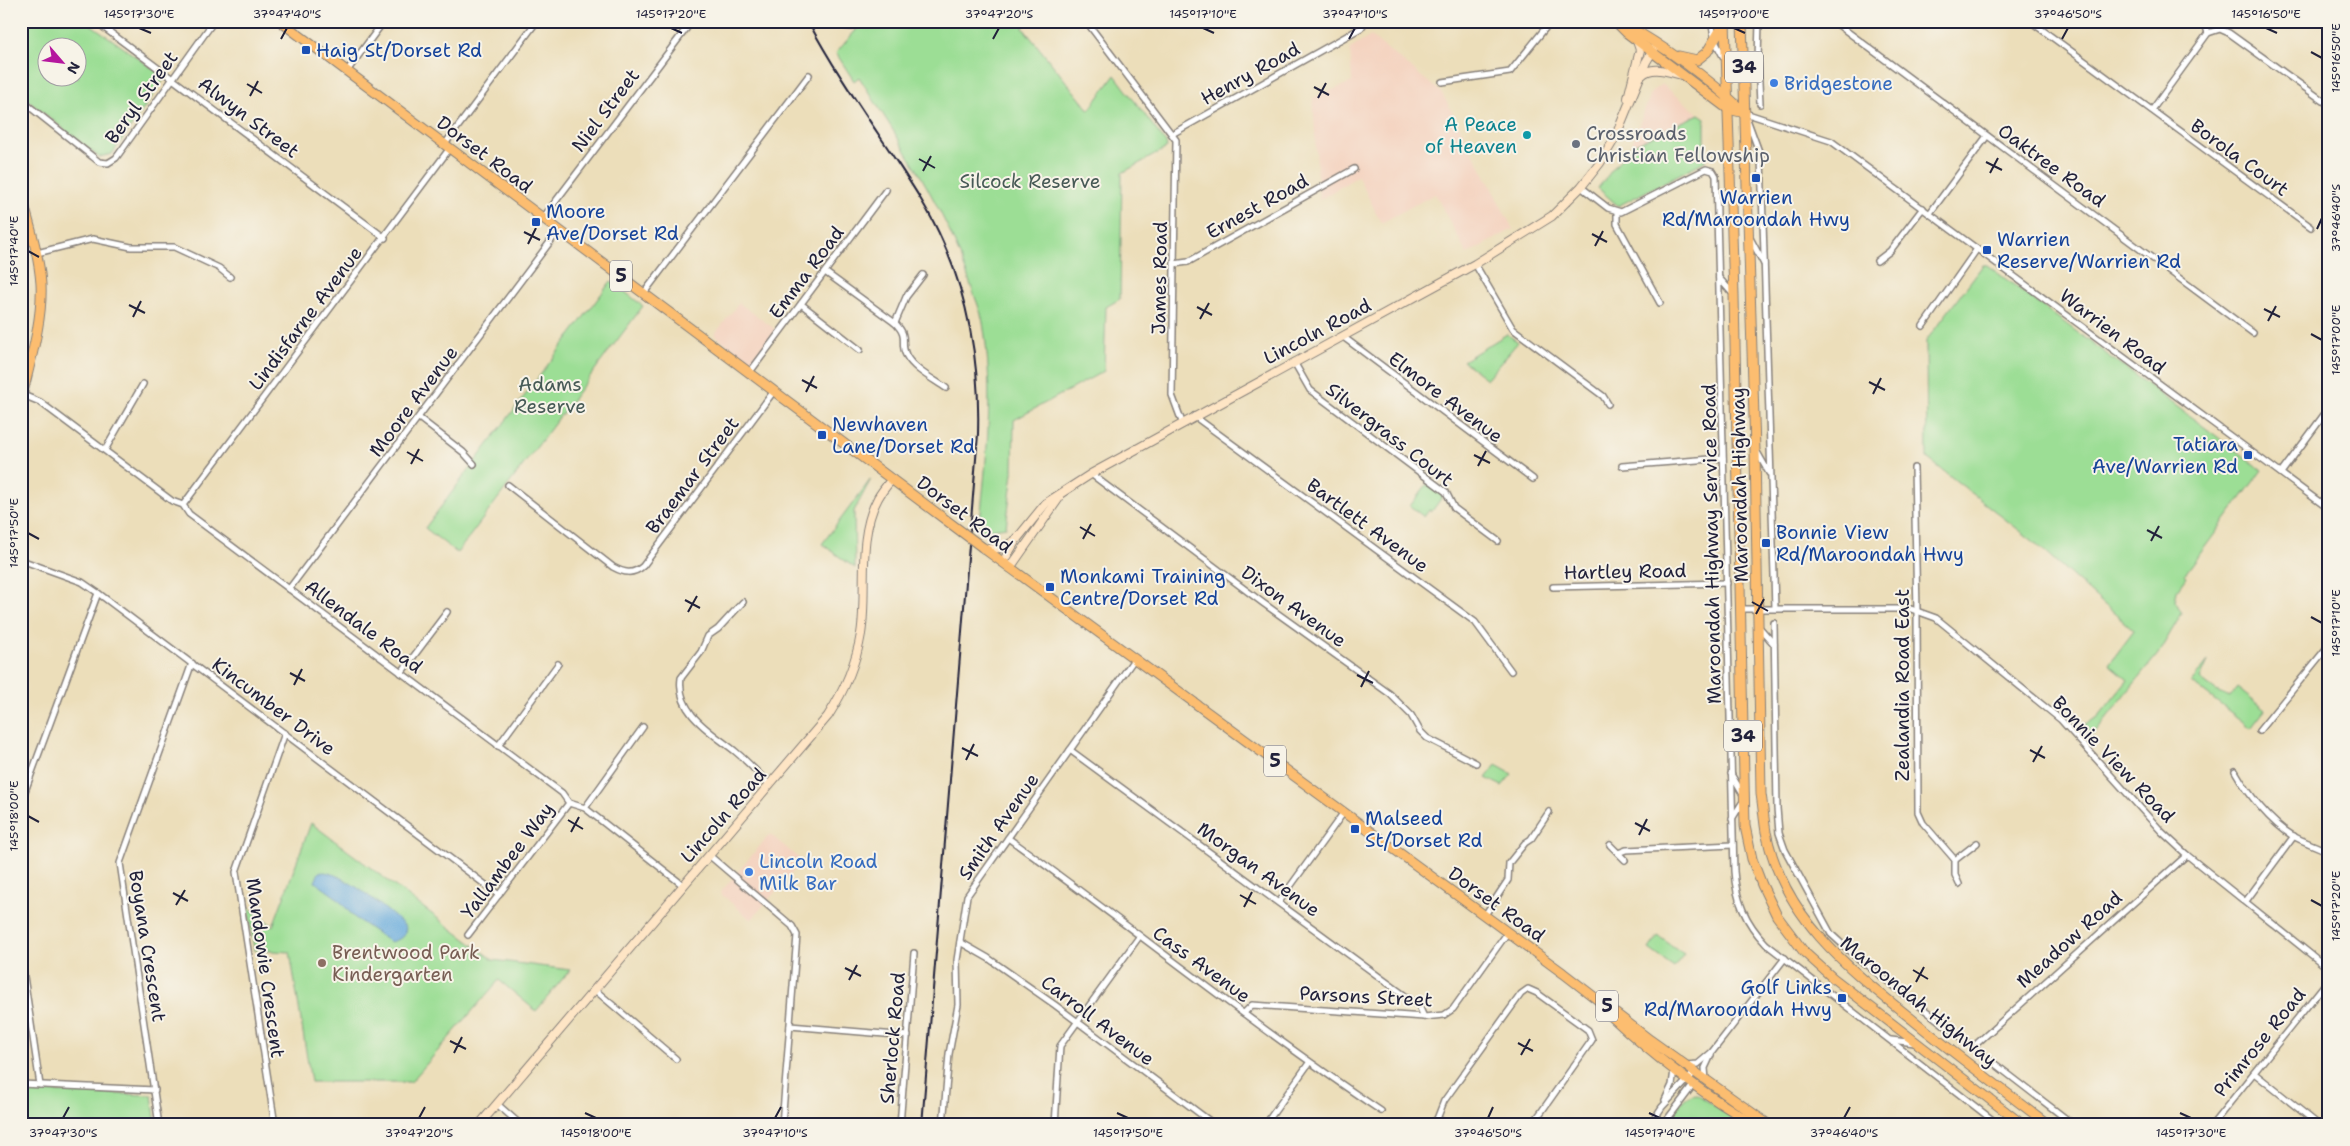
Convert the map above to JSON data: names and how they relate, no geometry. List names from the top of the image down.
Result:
{
  "streets": {
    "main road": [
      "34",
      "Dorset Road",
      "5",
      "Lincoln Road",
      "Maroondah Highway"
    ],
    "street": [
      "Henry Road",
      "Beryl Street",
      "Niel Street",
      "Alwyn Street",
      "Borola Court",
      "Oaktree Road",
      "Ernest Road",
      "Emma Road",
      "James Road",
      "Lindisfarne Avenue",
      "Warrien Road",
      "Elmore Avenue",
      "Moore Avenue",
      "Silvergrass Court",
      "Braemar Street",
      "Bartlett Avenue",
      "Maroondah Highway Service Road",
      "Hartley Road",
      "Dixon Avenue",
      "Allendale Road",
      "Zealandia Road East",
      "Kincumber Drive",
      "Bonnie View Road",
      "Smith Avenue",
      "Yallambee Way",
      "Morgan Avenue",
      "Meadow Road",
      "Boyana Crescent",
      "Cass Avenue",
      "Mandowie Crescent",
      "Parsons Street",
      "Carroll Avenue",
      "Sherlock Road",
      "Primrose Road"
    ]
  },
  "crossings": [
    ["Henry Road", "James Road"],
    ["Beryl Street", "Alwyn Street"],
    ["Niel Street", "Dorset Road"],
    ["Alwyn Street", "Lindisfarne Avenue"],
    ["Dorset Road", "Emma Road"],
    ["Dorset Road", "Lindisfarne Avenue"],
    ["Dorset Road", "Lincoln Road"],
    ["Dorset Road", "Moore Avenue"],
    ["Dorset Road", "Braemar Street"],
    ["Dorset Road", "Smith Avenue"],
    ["Dorset Road", "Parsons Street"],
    ["Ernest Road", "James Road"],
    ["James Road", "Lincoln Road"],
    ["Lindisfarne Avenue", "Allendale Road"],
    ["Lincoln Road", "Elmore Avenue"],
    ["Lincoln Road", "Silvergrass Court"],
    ["Lincoln Road", "Bartlett Avenue"],
    ["Lincoln Road", "Dixon Avenue"],
    ["Lincoln Road", "Allendale Road"],
    ["Warrien Road", "Maroondah Highway"],
    ["Moore Avenue", "Allendale Road"],
    ["Maroondah Highway", "Maroondah Highway Service Road"],
    ["Maroondah Highway", "Bonnie View Road"],
    ["Maroondah Highway Service Road", "Hartley Road"],
    ["Allendale Road", "Yallambee Way"],
    ["Zealandia Road East", "Bonnie View Road"],
    ["Kincumber Drive", "Yallambee Way"],
    ["Kincumber Drive", "Boyana Crescent"],
    ["Kincumber Drive", "Mandowie Crescent"],
    ["Bonnie View Road", "Meadow Road"],
    ["Smith Avenue", "Morgan Avenue"],
    ["Smith Avenue", "Cass Avenue"],
    ["Smith Avenue", "Carroll Avenue"],
    ["Morgan Avenue", "Parsons Street"],
    ["Cass Avenue", "Parsons Street"]
  ],
  "parks": ["Silcock Reserve", "Adams Reserve"],
  "places": {
    "transit": [
      "Haig St/Dorset Rd",
      "Warrien Rd/Maroondah Hwy",
      "Moore Ave/Dorset Rd",
      "Warrien Reserve/Warrien Rd",
      "Newhaven Lane/Dorset Rd",
      "Tatiara Ave/Warrien Rd",
      "Bonnie View Rd/Maroondah Hwy",
      "Monkami Training Centre/Dorset Rd",
      "Malseed St/Dorset Rd",
      "Golf Links Rd/Maroondah Hwy"
    ],
    "other": [
      "Bridgestone",
      "A Peace of Heaven",
      "Crossroads Christian Fellowship",
      "Lincoln Road Milk Bar",
      "Brentwood Park Kindergarten"
    ]
  },
  "north": "bottom right",
  "coordinates": [
    "145°17'30\"E",
    "37°47'40\"S",
    "145°17'20\"E",
    "37°47'20\"S",
    "145°17'10\"E",
    "37°47'10\"S",
    "145°17'00\"E",
    "37°46'50\"S",
    "145°16'50\"E",
    "37°46'40\"S",
    "145°17'40\"E",
    "145°17'50\"E",
    "145°18'00\"E",
    "37°47'30\"S"
  ]
}
